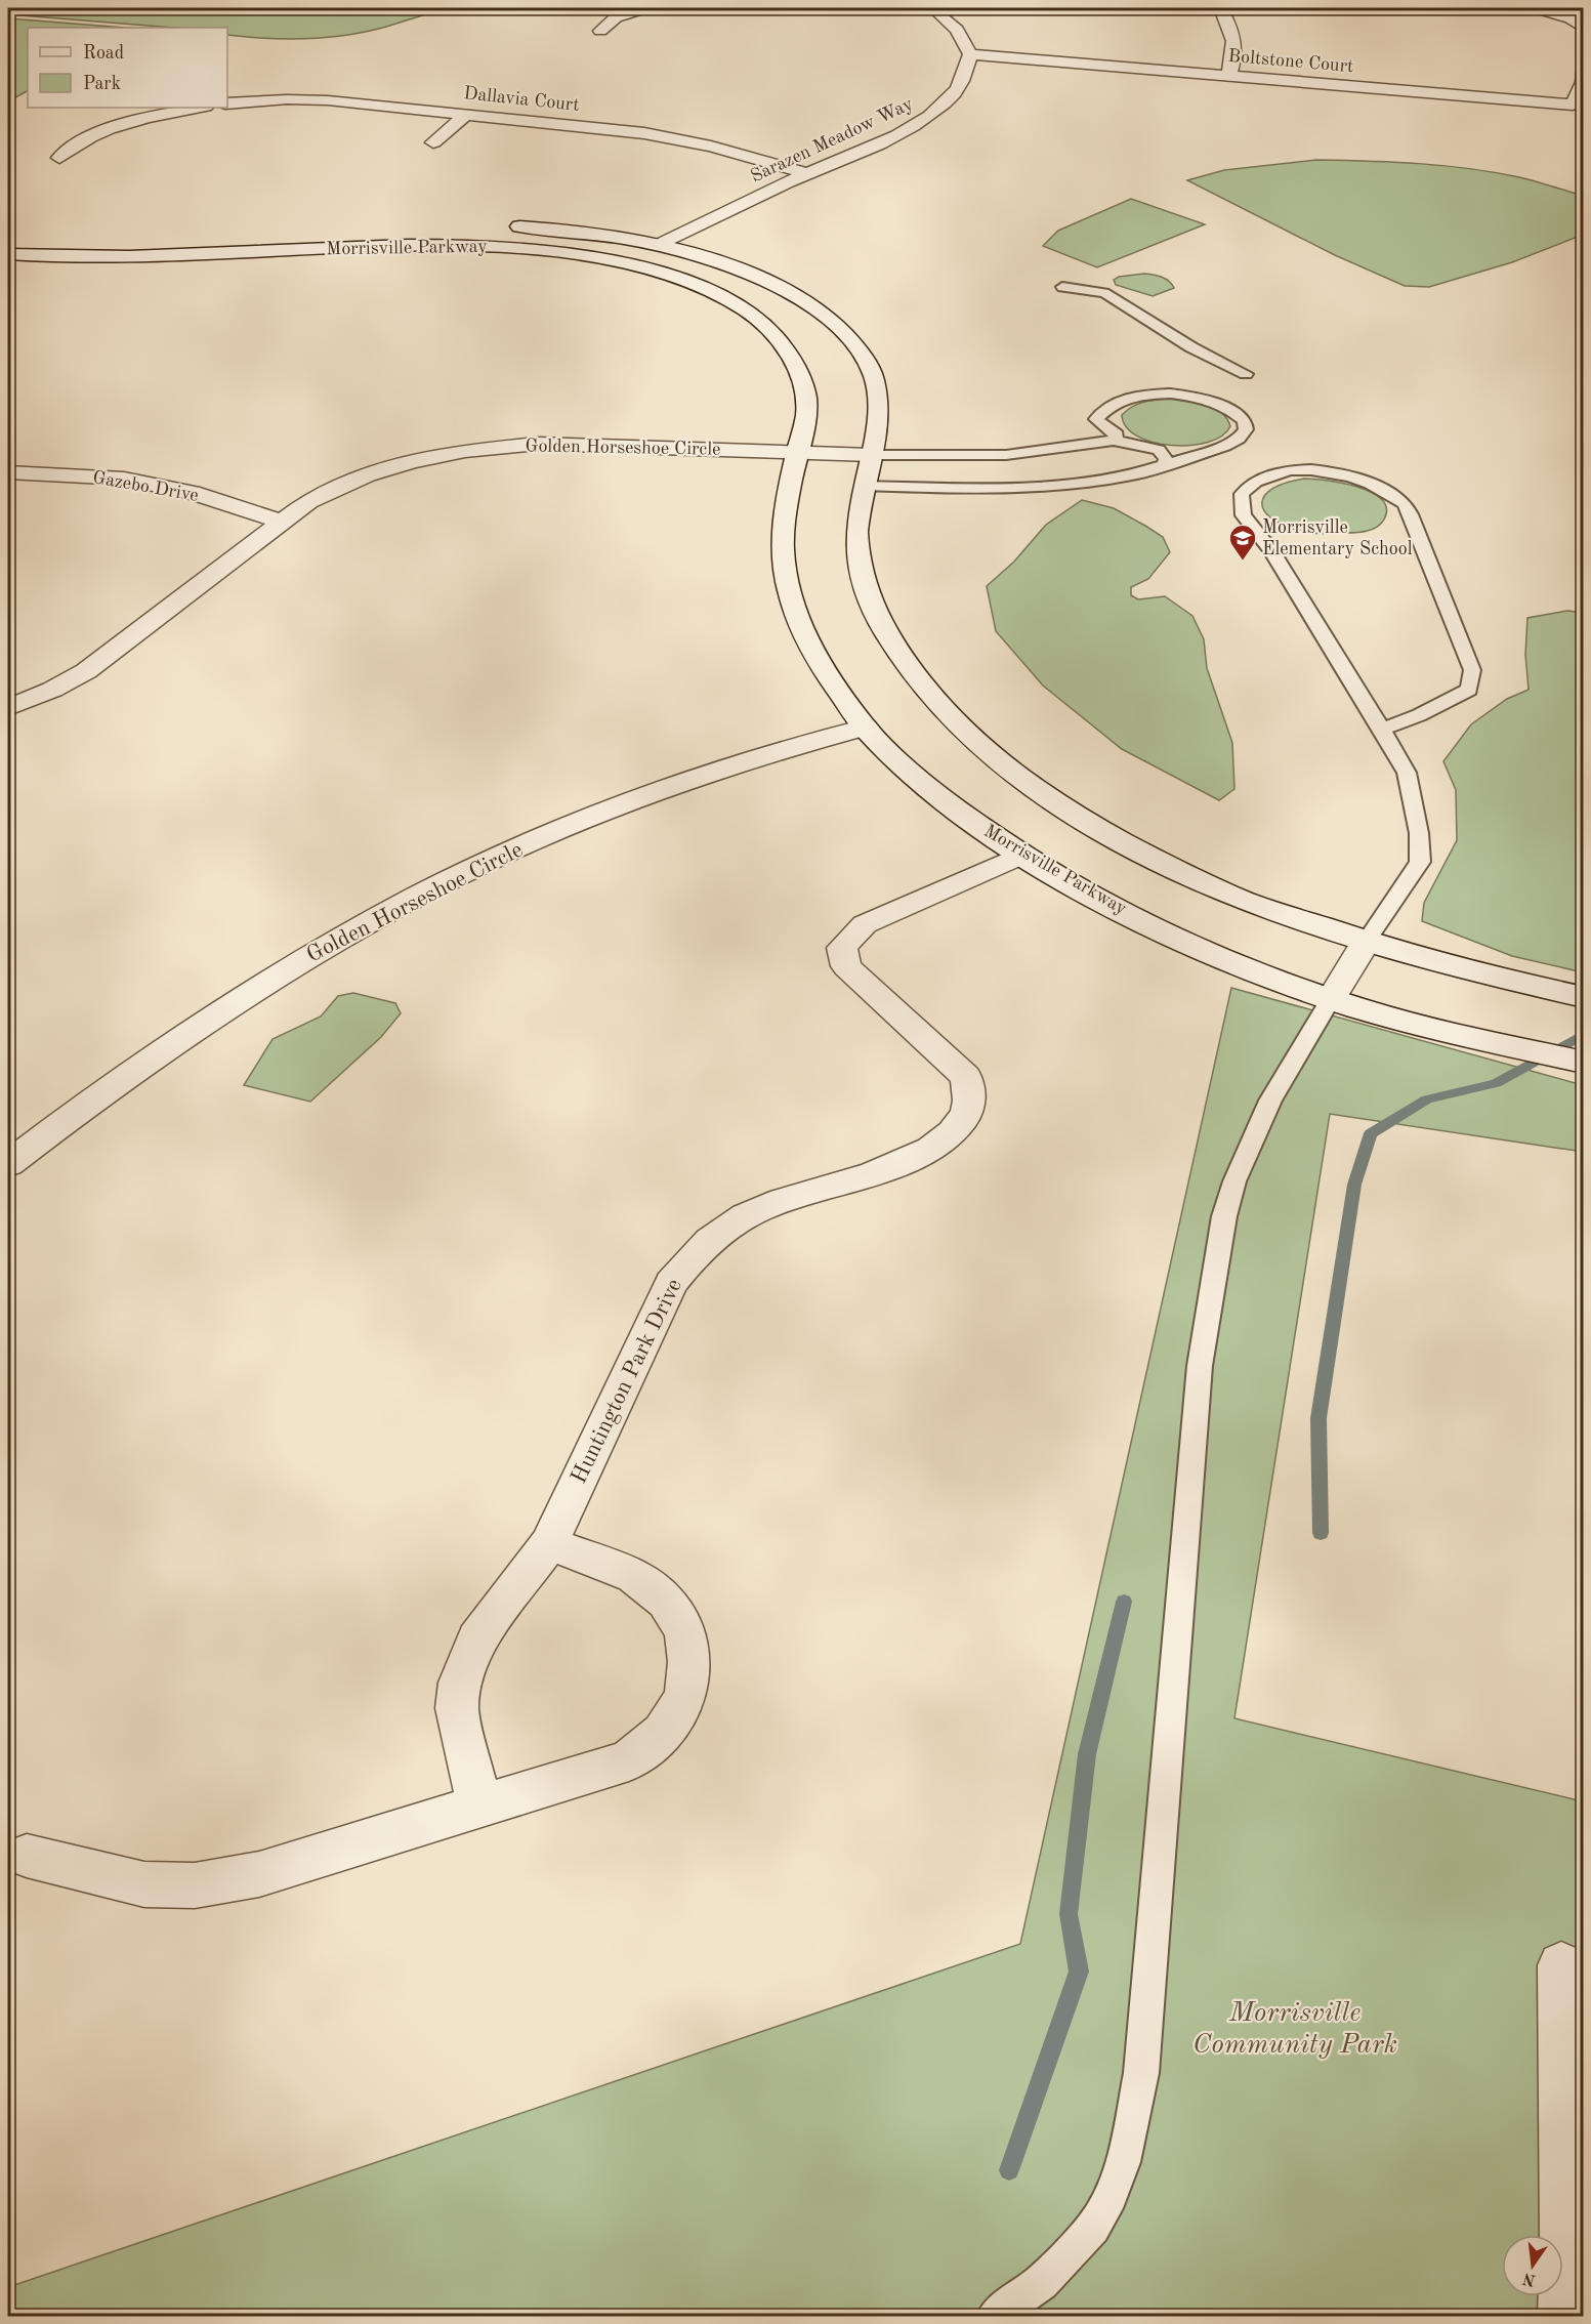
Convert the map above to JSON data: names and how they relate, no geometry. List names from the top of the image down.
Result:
{
  "streets": {
    "street": [
      "Boltstone Court",
      "Dallavia Court",
      "Sarazen Meadow Way",
      "Morrisville Parkway",
      "Golden Horseshoe Circle",
      "Gazebo Drive",
      "Huntington Park Drive"
    ]
  },
  "crossings": [
    ["Boltstone Court", "Sarazen Meadow Way"],
    ["Dallavia Court", "Sarazen Meadow Way"],
    ["Sarazen Meadow Way", "Morrisville Parkway"],
    ["Morrisville Parkway", "Golden Horseshoe Circle"],
    ["Morrisville Parkway", "Huntington Park Drive"],
    ["Golden Horseshoe Circle", "Gazebo Drive"]
  ],
  "parks": ["Morrisville Community Park"],
  "places": {
    "school or university": ["Morrisville Elementary School"]
  },
  "legend": ["Road", "Park"],
  "north": "bottom"
}
